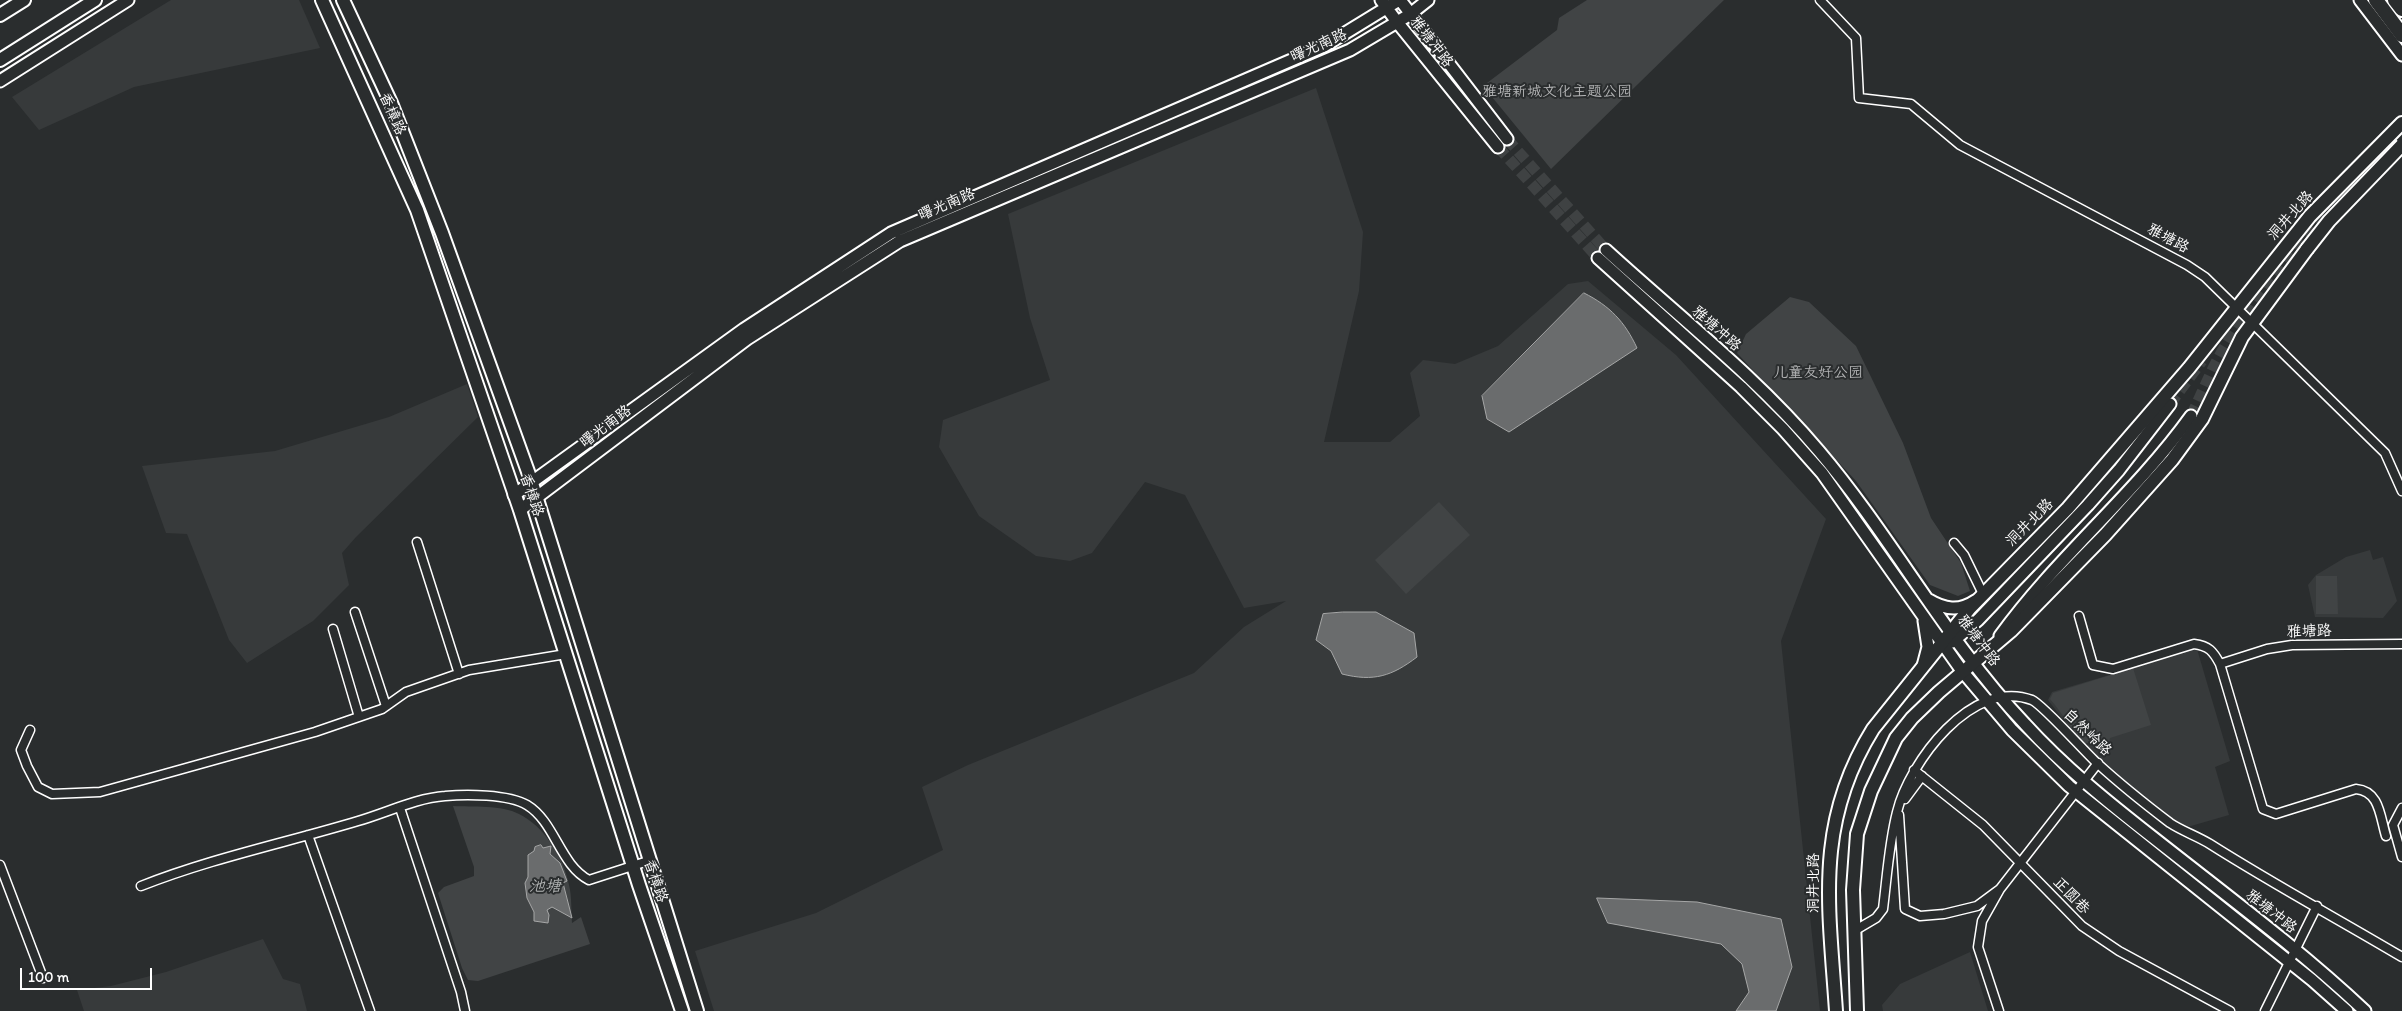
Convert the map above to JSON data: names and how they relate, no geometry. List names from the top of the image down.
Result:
{
  "streets": {
    "main road": [
      "雅塘冲路",
      "曙光南路",
      "香樟路",
      "洞井北路"
    ],
    "street": ["雅塘路", "自然岭路", "正圆巷"]
  },
  "crossings": [
    ["雅塘冲路", "曙光南路"],
    ["雅塘冲路", "洞井北路"],
    ["雅塘冲路", "自然岭路"],
    ["曙光南路", "香樟路"],
    ["洞井北路", "雅塘路"],
    ["洞井北路", "自然岭路"],
    ["自然岭路", "正圆巷"]
  ],
  "water": ["池塘"],
  "parks": ["雅塘新城文化主题公园", "儿童友好公园"],
  "scale_bar": "100 m"
}
